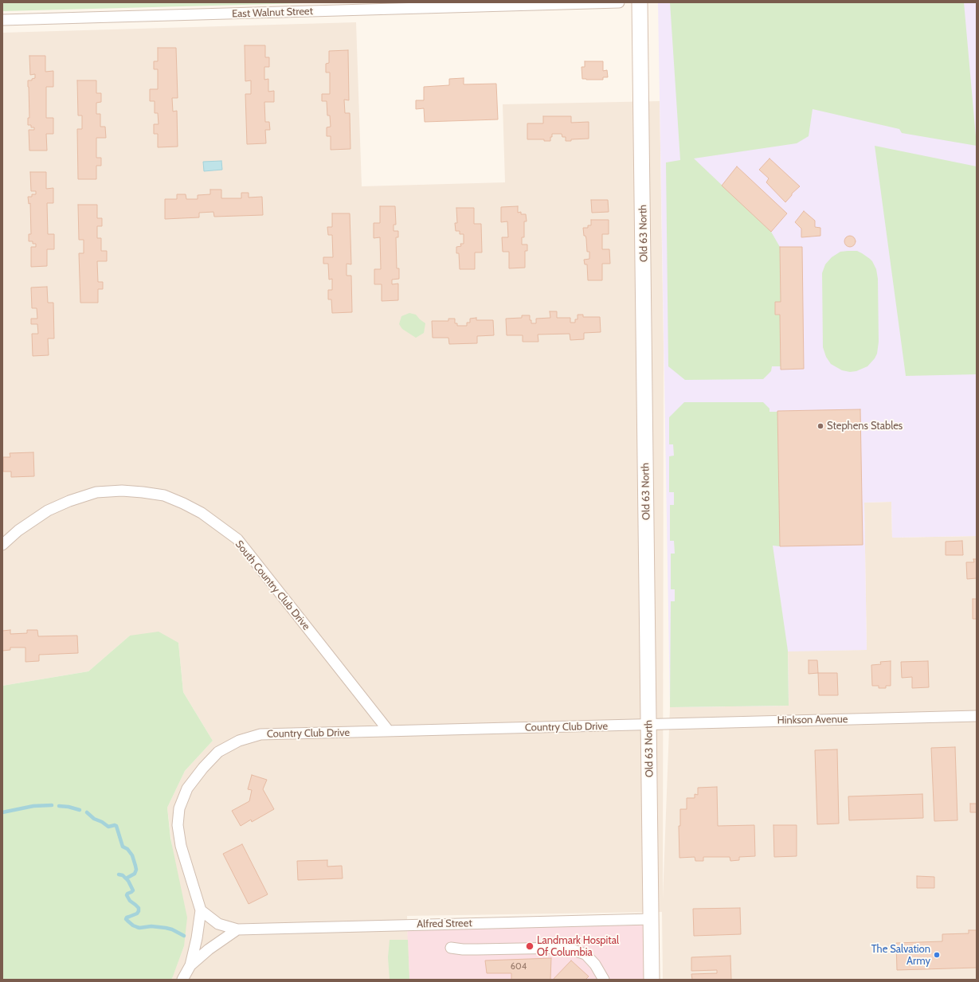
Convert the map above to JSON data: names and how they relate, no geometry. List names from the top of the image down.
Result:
{
  "streets": {
    "main road": ["Old 63 North"],
    "street": [
      "East Walnut Street",
      "South Country Club Drive",
      "Hinkson Avenue",
      "Country Club Drive",
      "Alfred Street"
    ]
  },
  "crossings": [
    ["Old 63 North", "Hinkson Avenue"],
    ["Old 63 North", "Country Club Drive"],
    ["Old 63 North", "Alfred Street"],
    ["South Country Club Drive", "Country Club Drive"],
    ["Hinkson Avenue", "Country Club Drive"],
    ["Country Club Drive", "Alfred Street"]
  ],
  "places": ["Stephens Stables", "Landmark Hospital Of Columbia", "The Salvation Army"],
  "house_numbers": ["604"]
}
